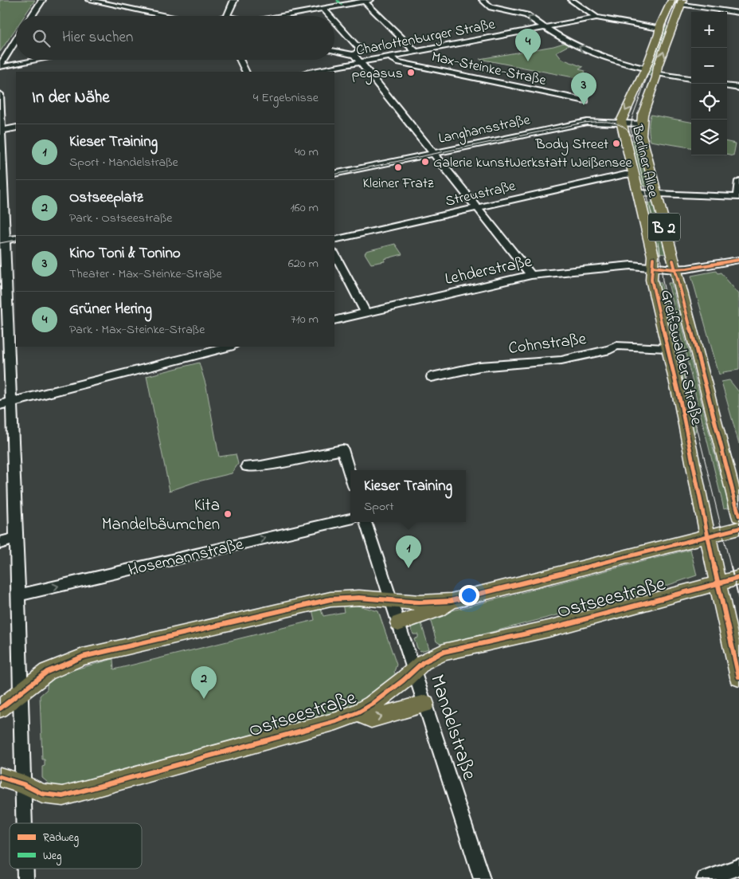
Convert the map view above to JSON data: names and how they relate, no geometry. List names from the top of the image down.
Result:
{
  "streets": {
    "main road": [
      "Berliner Allee",
      "B 2",
      "Greifswalder Straße",
      "Ostseestraße"
    ],
    "street": [
      "Charlottenburger Straße",
      "Max-Steinke-Straße",
      "Langhansstraße",
      "Streustraße",
      "Lehderstraße",
      "Cohnstraße",
      "Hosemannstraße",
      "Mandelstraße"
    ]
  },
  "crossings": [
    ["Charlottenburger Straße", "Max-Steinke-Straße"],
    ["Langhansstraße", "Berliner Allee"],
    ["Berliner Allee", "Streustraße"],
    ["Berliner Allee", "Lehderstraße"],
    ["Berliner Allee", "Greifswalder Straße"],
    ["Lehderstraße", "Greifswalder Straße"],
    ["Cohnstraße", "Greifswalder Straße"],
    ["Greifswalder Straße", "Ostseestraße"],
    ["Ostseestraße", "Mandelstraße"]
  ],
  "one_way": ["Hosemannstraße"],
  "places": [
    "pegasus",
    "Body Street",
    "Galerie kunstWerkstatt Weißensee",
    "Kleiner Fratz",
    "Kita Mandelbäumchen"
  ],
  "legend": ["Radweg", "Weg"],
  "page": {
    "map_buttons": ["+", "−"],
    "search": "Hier suchen",
    "pins": [
      "4",
      "3",
      "1",
      "2"
    ],
    "heading": ["In der Nähe", "4 Ergebnisse"],
    "list": [
      {
        "mark": "1",
        "name": "Kieser Training",
        "note": "Sport · Mandelstraße",
        "value": "40 m"
      },
      {
        "mark": "2",
        "name": "Ostseeplatz",
        "note": "Park · Ostseestraße",
        "value": "160 m"
      },
      {
        "mark": "3",
        "name": "Kino Toni & Tonino",
        "note": "Theater · Max-Steinke-Straße",
        "value": "620 m"
      },
      {
        "mark": "4",
        "name": "Grüner Hering",
        "note": "Park · Max-Steinke-Straße",
        "value": "710 m"
      }
    ],
    "popup": ["Kieser Training", "Sport"]
  }
}
